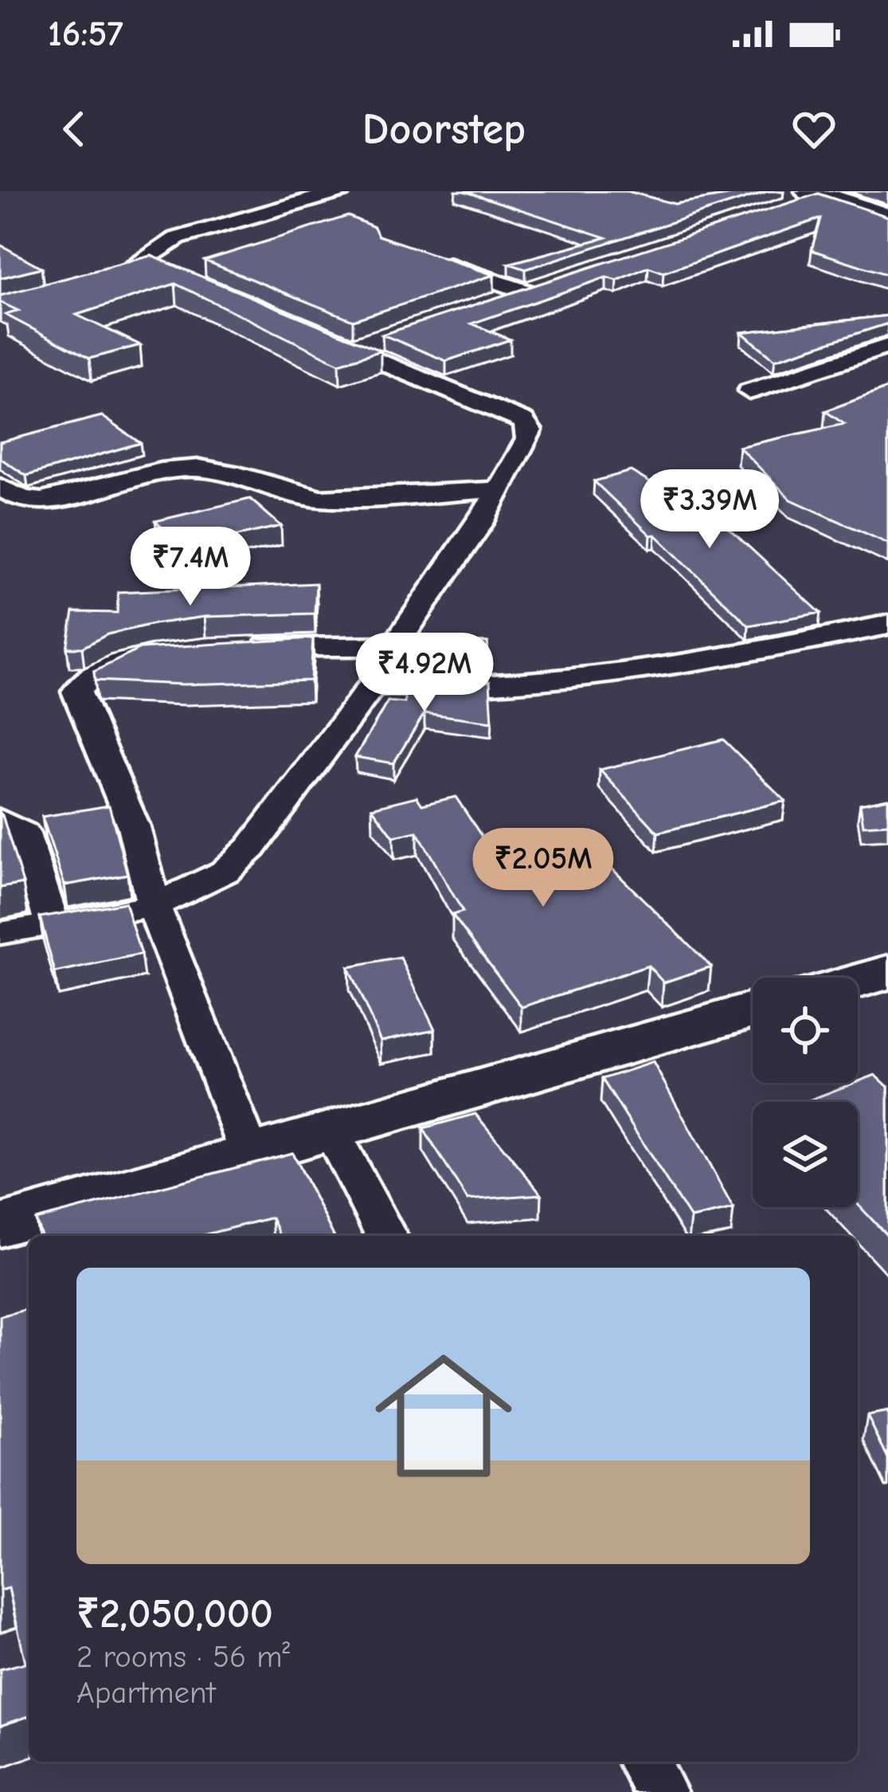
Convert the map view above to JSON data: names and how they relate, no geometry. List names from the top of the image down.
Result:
{
  "page": {
    "status": "16:57",
    "header": "Doorstep",
    "price": [
      "₹3.39M",
      "₹7.4M",
      "₹4.92M",
      "₹2.05M"
    ],
    "list": [
      {
        "name": "₹2,050,000",
        "note": "2 rooms · 56 m² · Apartment"
      }
    ]
  }
}
